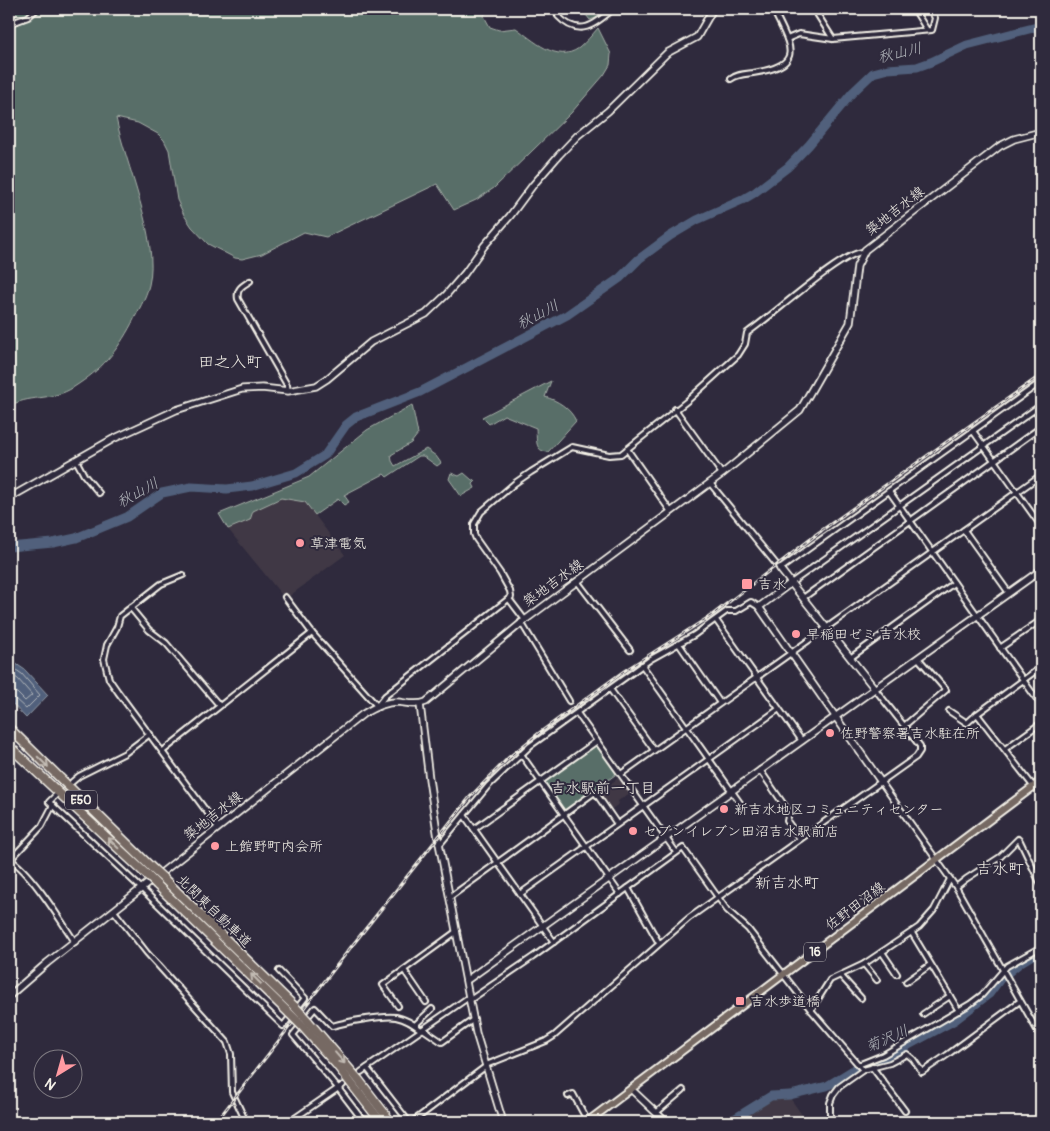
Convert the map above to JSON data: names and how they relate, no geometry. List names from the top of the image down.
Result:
{
  "streets": {
    "highway": ["E50", "北関東自動車道"],
    "main road": ["佐野田沼線", "16"],
    "street": ["築地吉水線"]
  },
  "districts": [
    "田之入町",
    "吉水駅前一丁目",
    "吉水町",
    "新吉水町"
  ],
  "water": ["秋山川", "菊沢川"],
  "places": {
    "other": [
      "草津電気",
      "早稲田ゼミ 吉水校",
      "佐野警察署吉水駐在所",
      "新吉水地区コミュニティセンター",
      "セブンイレブン田沼吉水駅前店",
      "上館野町内会所"
    ],
    "transit": ["吉水", "吉水歩道橋"]
  },
  "north": "bottom left"
}
